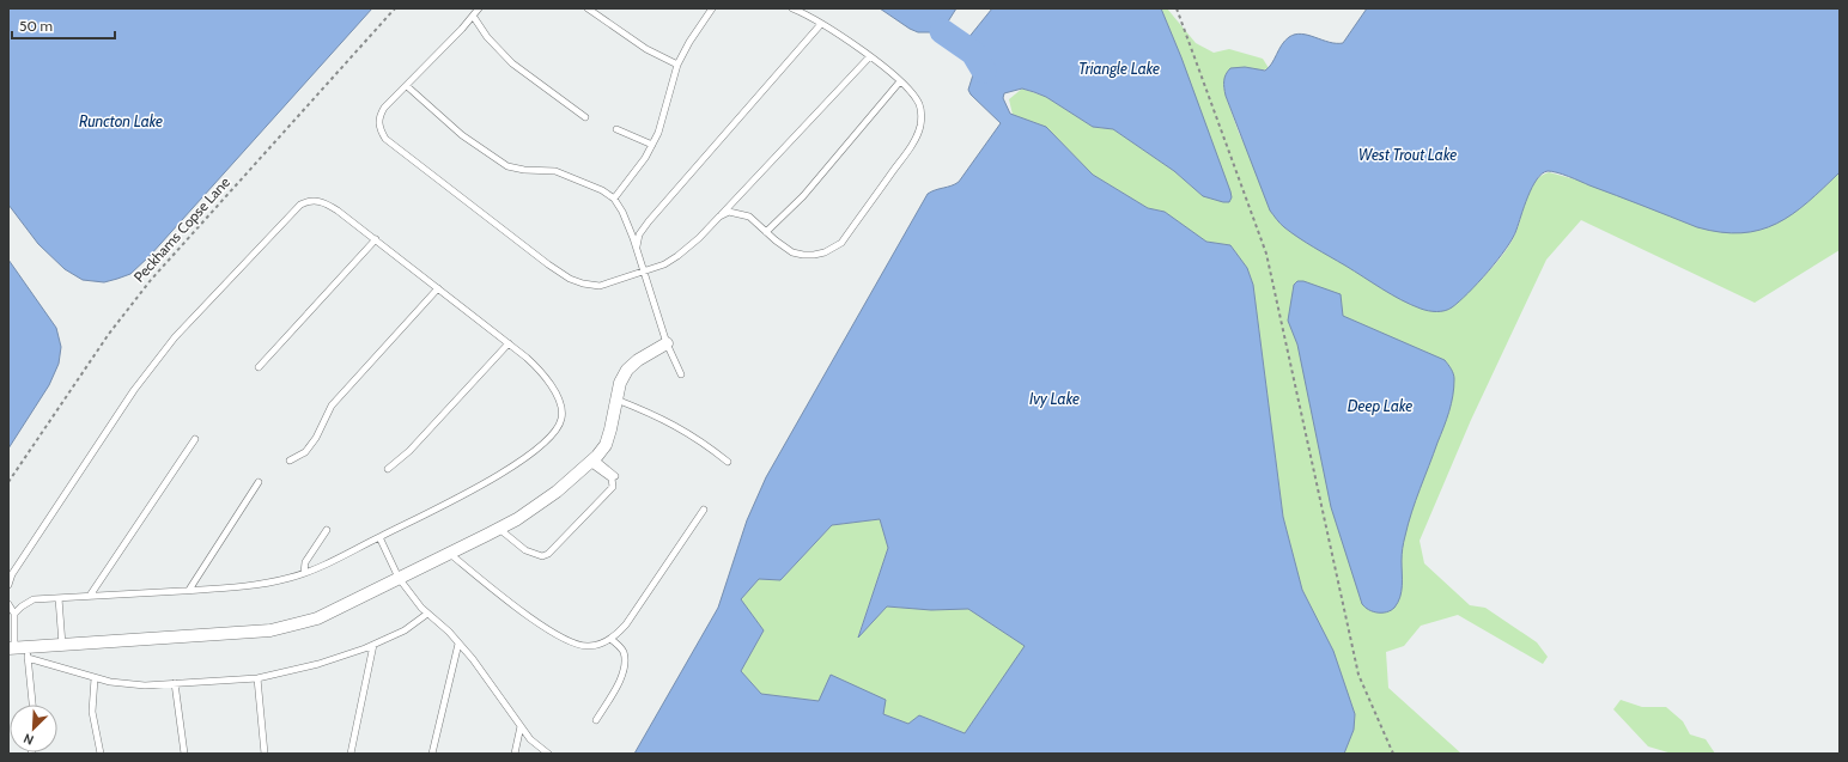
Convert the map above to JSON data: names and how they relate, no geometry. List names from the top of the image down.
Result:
{
  "streets": {
    "path": ["Peckhams Copse Lane"]
  },
  "water": [
    "Triangle Lake",
    "Runcton Lake",
    "West Trout Lake",
    "Ivy Lake",
    "Deep Lake"
  ],
  "scale_bar": "50 m",
  "north": "bottom left"
}
